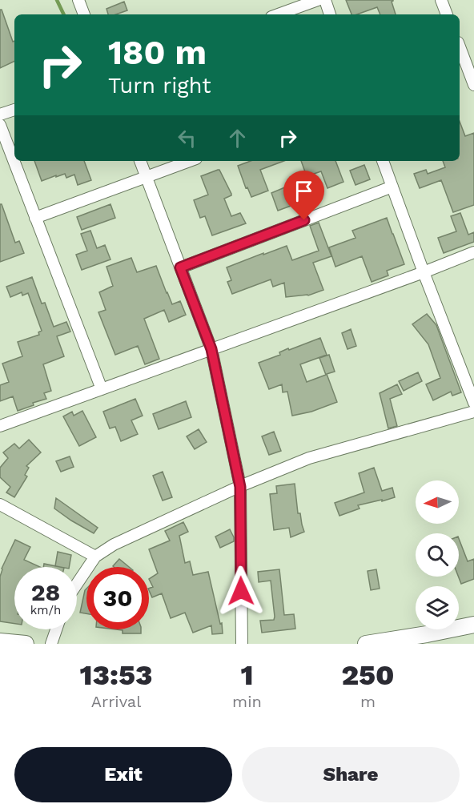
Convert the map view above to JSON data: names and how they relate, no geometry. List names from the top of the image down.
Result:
{
  "north": "left",
  "page": {
    "turn": ["180 m", "Turn right"],
    "speed": "28 km/h",
    "limit": "30",
    "eta": [
      "13:53",
      "Arrival",
      "1",
      "min",
      "250",
      "m"
    ],
    "buttons": ["Exit", "Share"]
  }
}
